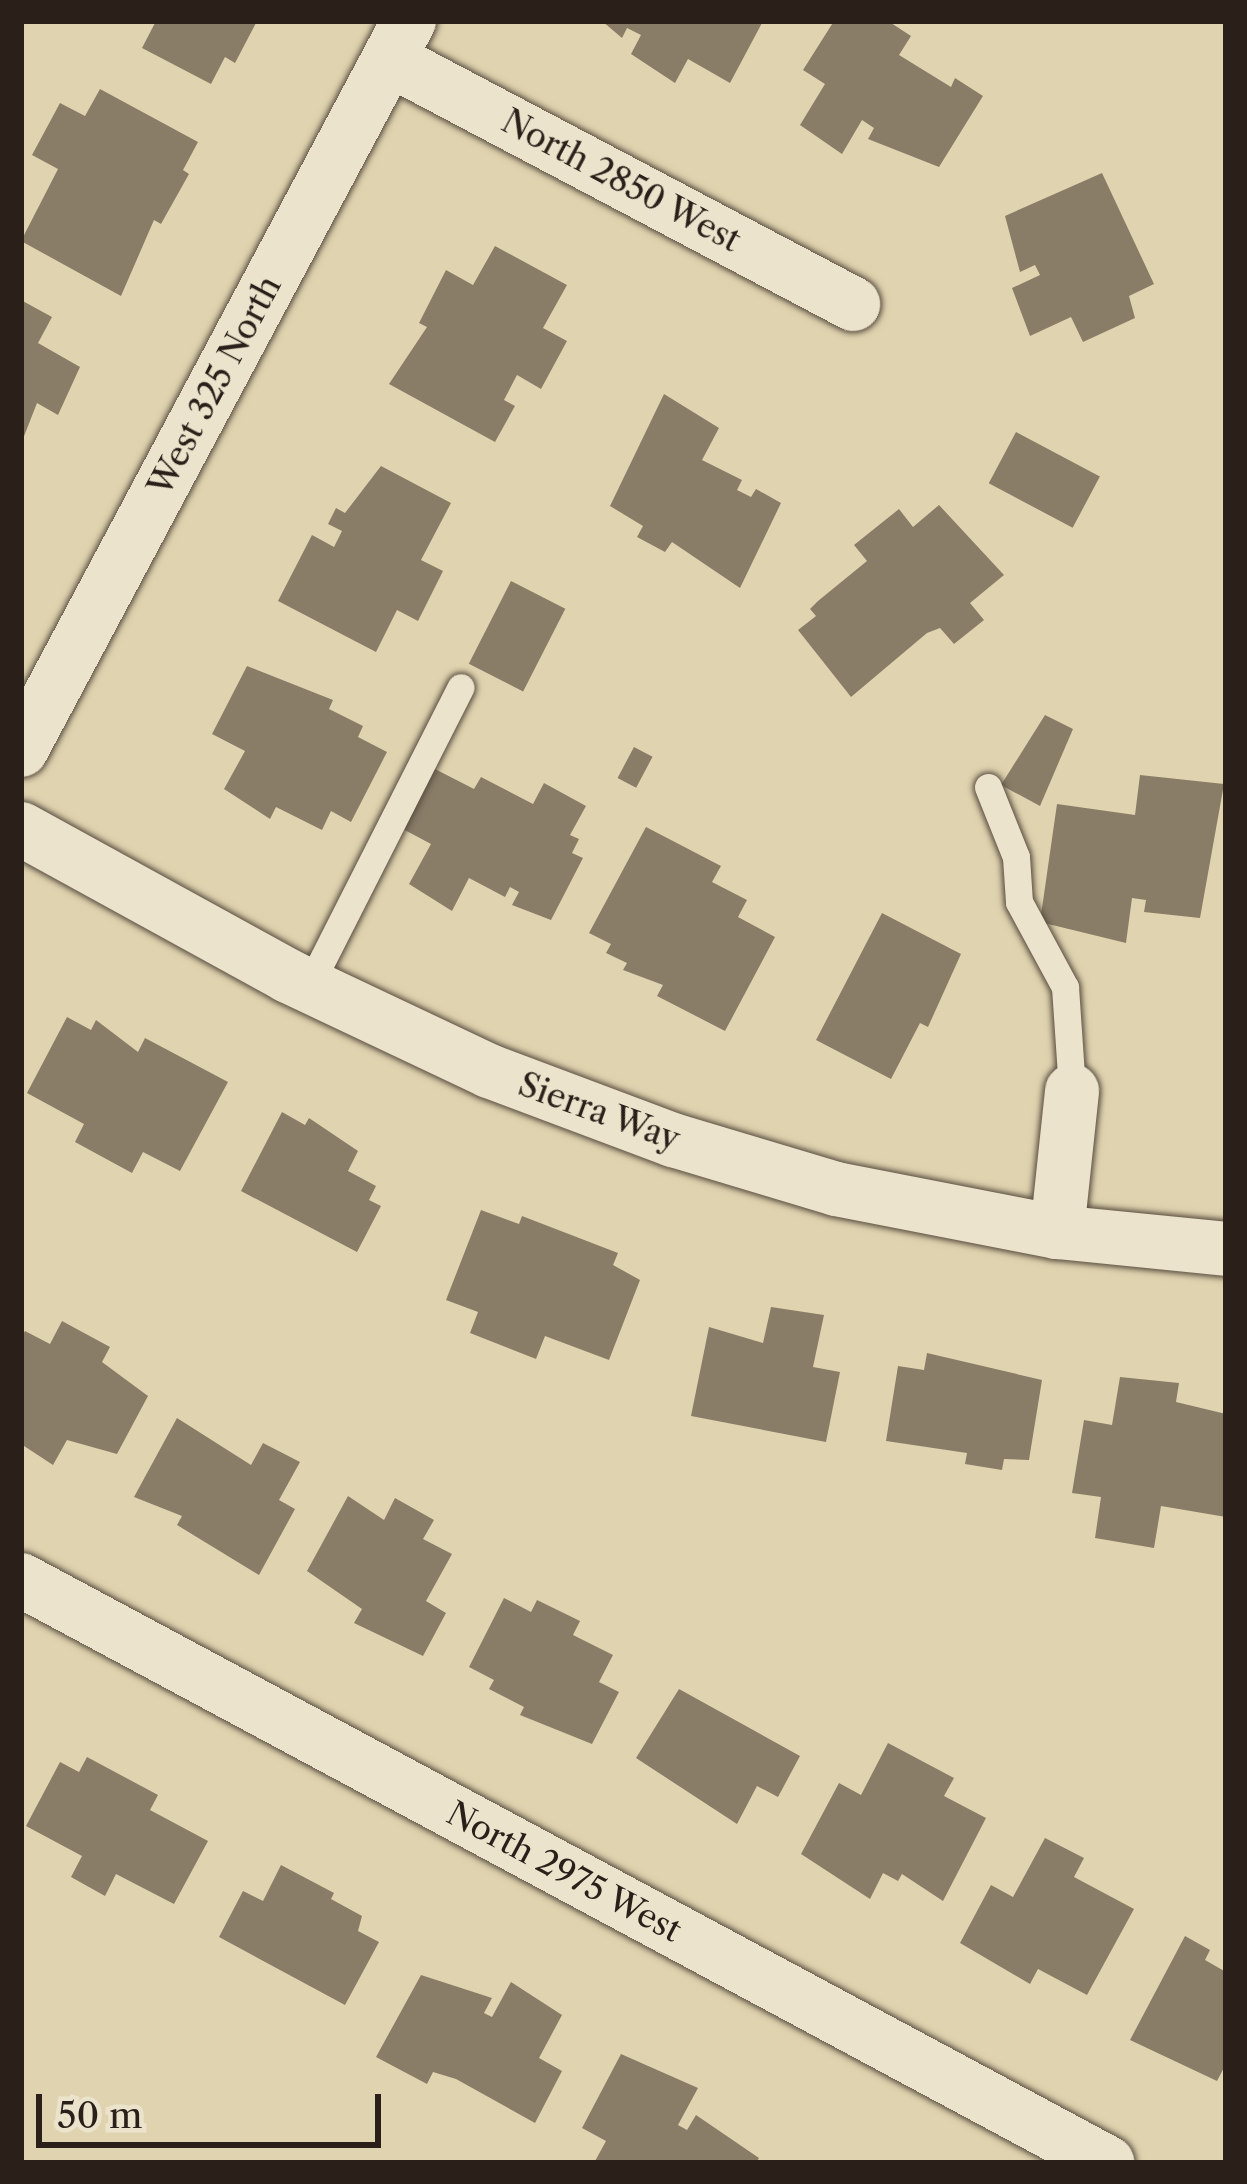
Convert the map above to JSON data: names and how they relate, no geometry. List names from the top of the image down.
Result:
{
  "streets": {
    "street": [
      "North 2850 West",
      "West 325 North",
      "Sierra Way",
      "North 2975 West"
    ]
  },
  "crossings": [
    ["North 2850 West", "West 325 North"]
  ],
  "scale_bar": "50 m"
}
